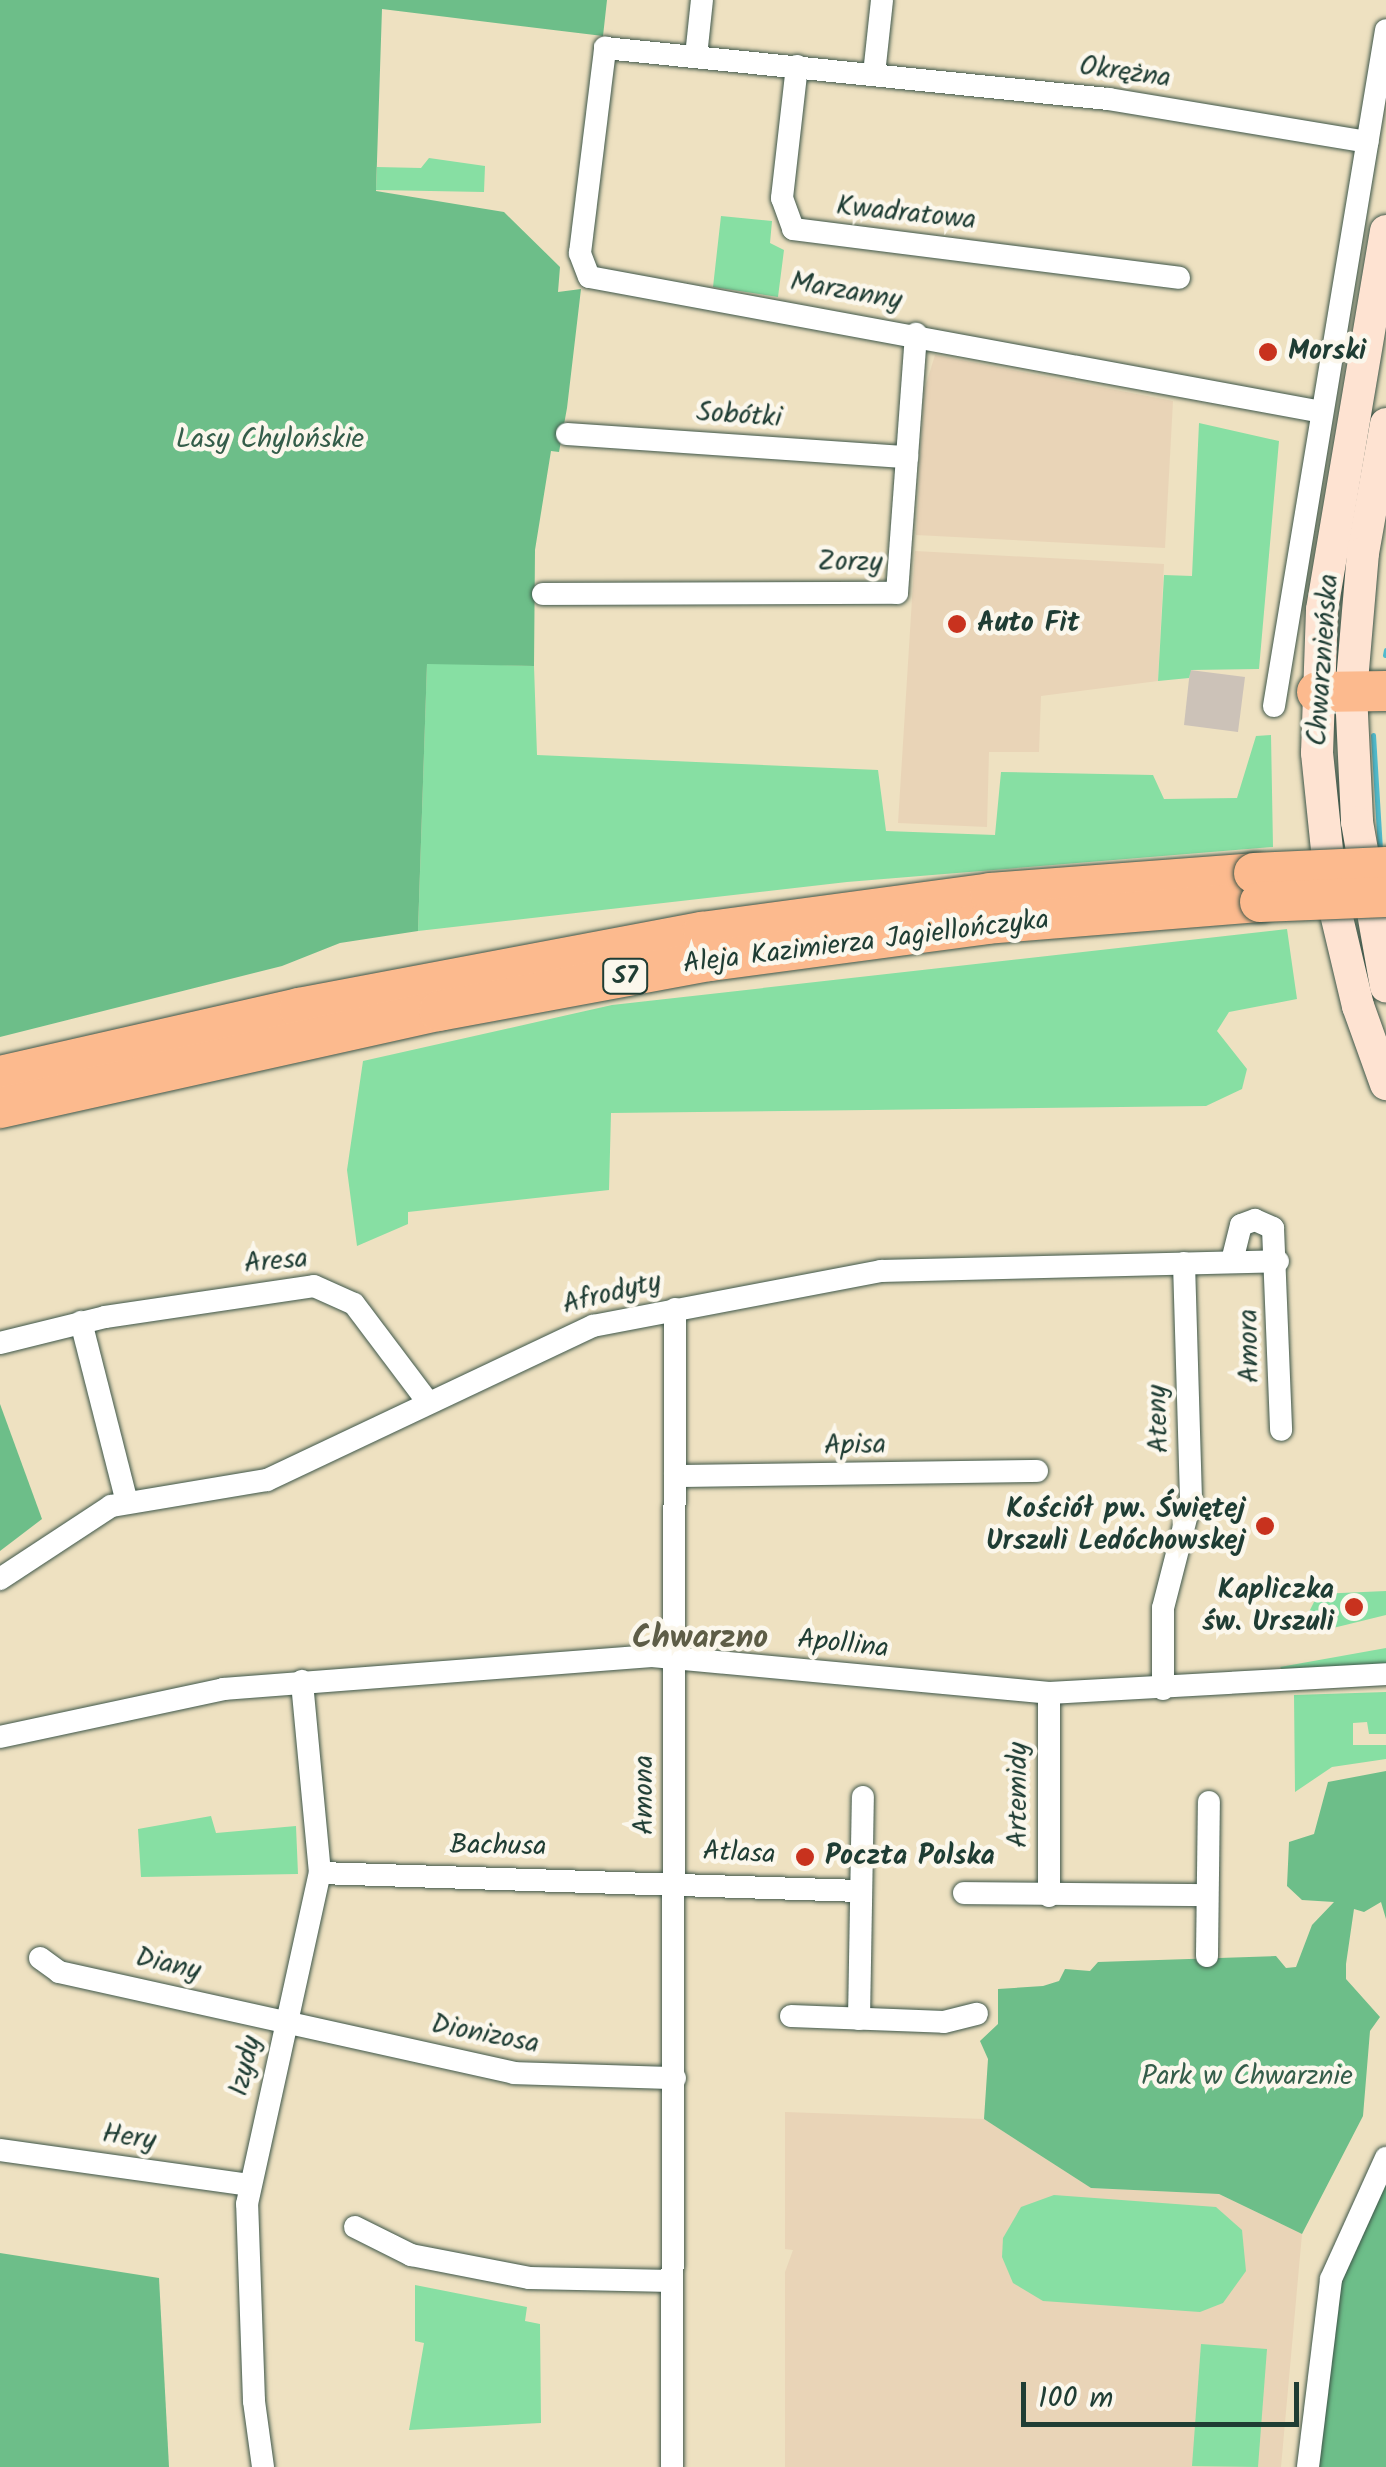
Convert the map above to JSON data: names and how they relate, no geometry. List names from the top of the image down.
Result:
{
  "streets": {
    "highway": ["Aleja Kazimierza Jagiellończyka", "S7"],
    "main road": ["Chwarznieńska"],
    "street": [
      "Okrężna",
      "Kwadratowa",
      "Marzanny",
      "Sobótki",
      "Zorzy",
      "Aresa",
      "Afrodyty",
      "Amora",
      "Ateny",
      "Apisa",
      "Apollina",
      "Amona",
      "Artemidy",
      "Bachusa",
      "Atlasa",
      "Diany",
      "Dionizosa",
      "Izydy",
      "Hery"
    ]
  },
  "crossings": [
    ["Okrężna", "Kwadratowa"],
    ["Okrężna", "Marzanny"],
    ["Okrężna", "Chwarznieńska"],
    ["Marzanny", "Zorzy"],
    ["Marzanny", "Chwarznieńska"],
    ["Sobótki", "Zorzy"],
    ["Aresa", "Afrodyty"],
    ["Afrodyty", "Amora"],
    ["Afrodyty", "Ateny"],
    ["Afrodyty", "Amona"],
    ["Ateny", "Apollina"],
    ["Apisa", "Amona"],
    ["Apollina", "Amona"],
    ["Apollina", "Artemidy"],
    ["Apollina", "Izydy"],
    ["Amona", "Bachusa"],
    ["Amona", "Atlasa"],
    ["Amona", "Dionizosa"],
    ["Bachusa", "Atlasa"],
    ["Bachusa", "Izydy"],
    ["Diany", "Dionizosa"],
    ["Diany", "Izydy"],
    ["Dionizosa", "Izydy"],
    ["Izydy", "Hery"]
  ],
  "districts": ["Chwarzno"],
  "parks": ["Lasy Chylońskie", "Park w Chwarznie"],
  "places": [
    "Morski",
    "Auto Fit",
    "Kościół pw. Świętej Urszuli Ledóchowskej",
    "Kapliczka św. Urszuli",
    "Poczta Polska"
  ],
  "scale_bar": "100 m"
}
